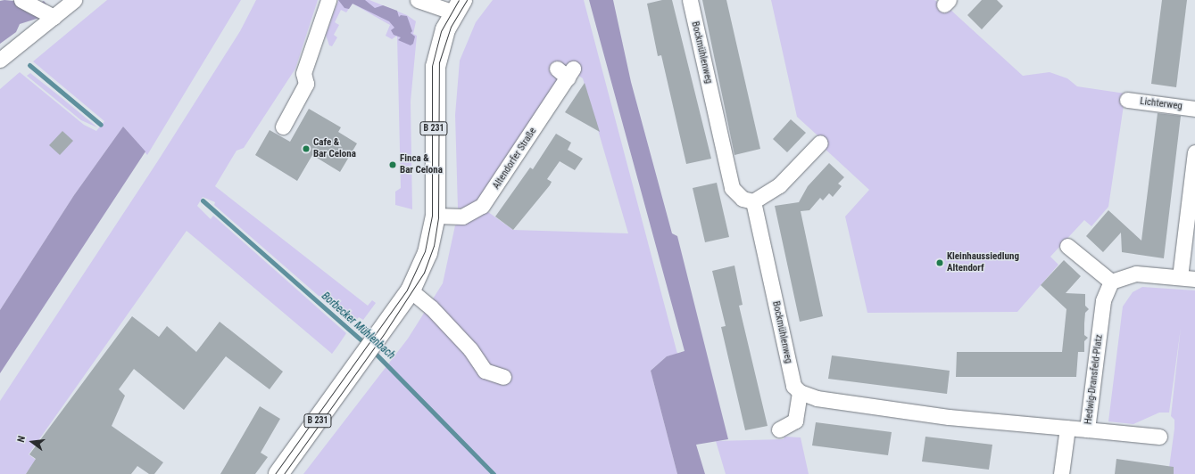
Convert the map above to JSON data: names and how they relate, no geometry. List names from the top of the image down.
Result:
{
  "streets": {
    "main road": ["B 231"],
    "street": [
      "Bockmühlenweg",
      "Lichterweg",
      "Altendorfer Straße",
      "Hedwig-Dransfeld-Platz"
    ]
  },
  "crossings": [
    ["B 231", "Altendorfer Straße"]
  ],
  "water": ["Borbecker Mühlenbach"],
  "places": ["Cafe & Bar Celona", "Finca & Bar Celona", "Kleinhaussiedlung Altendorf"],
  "north": "left"
}
